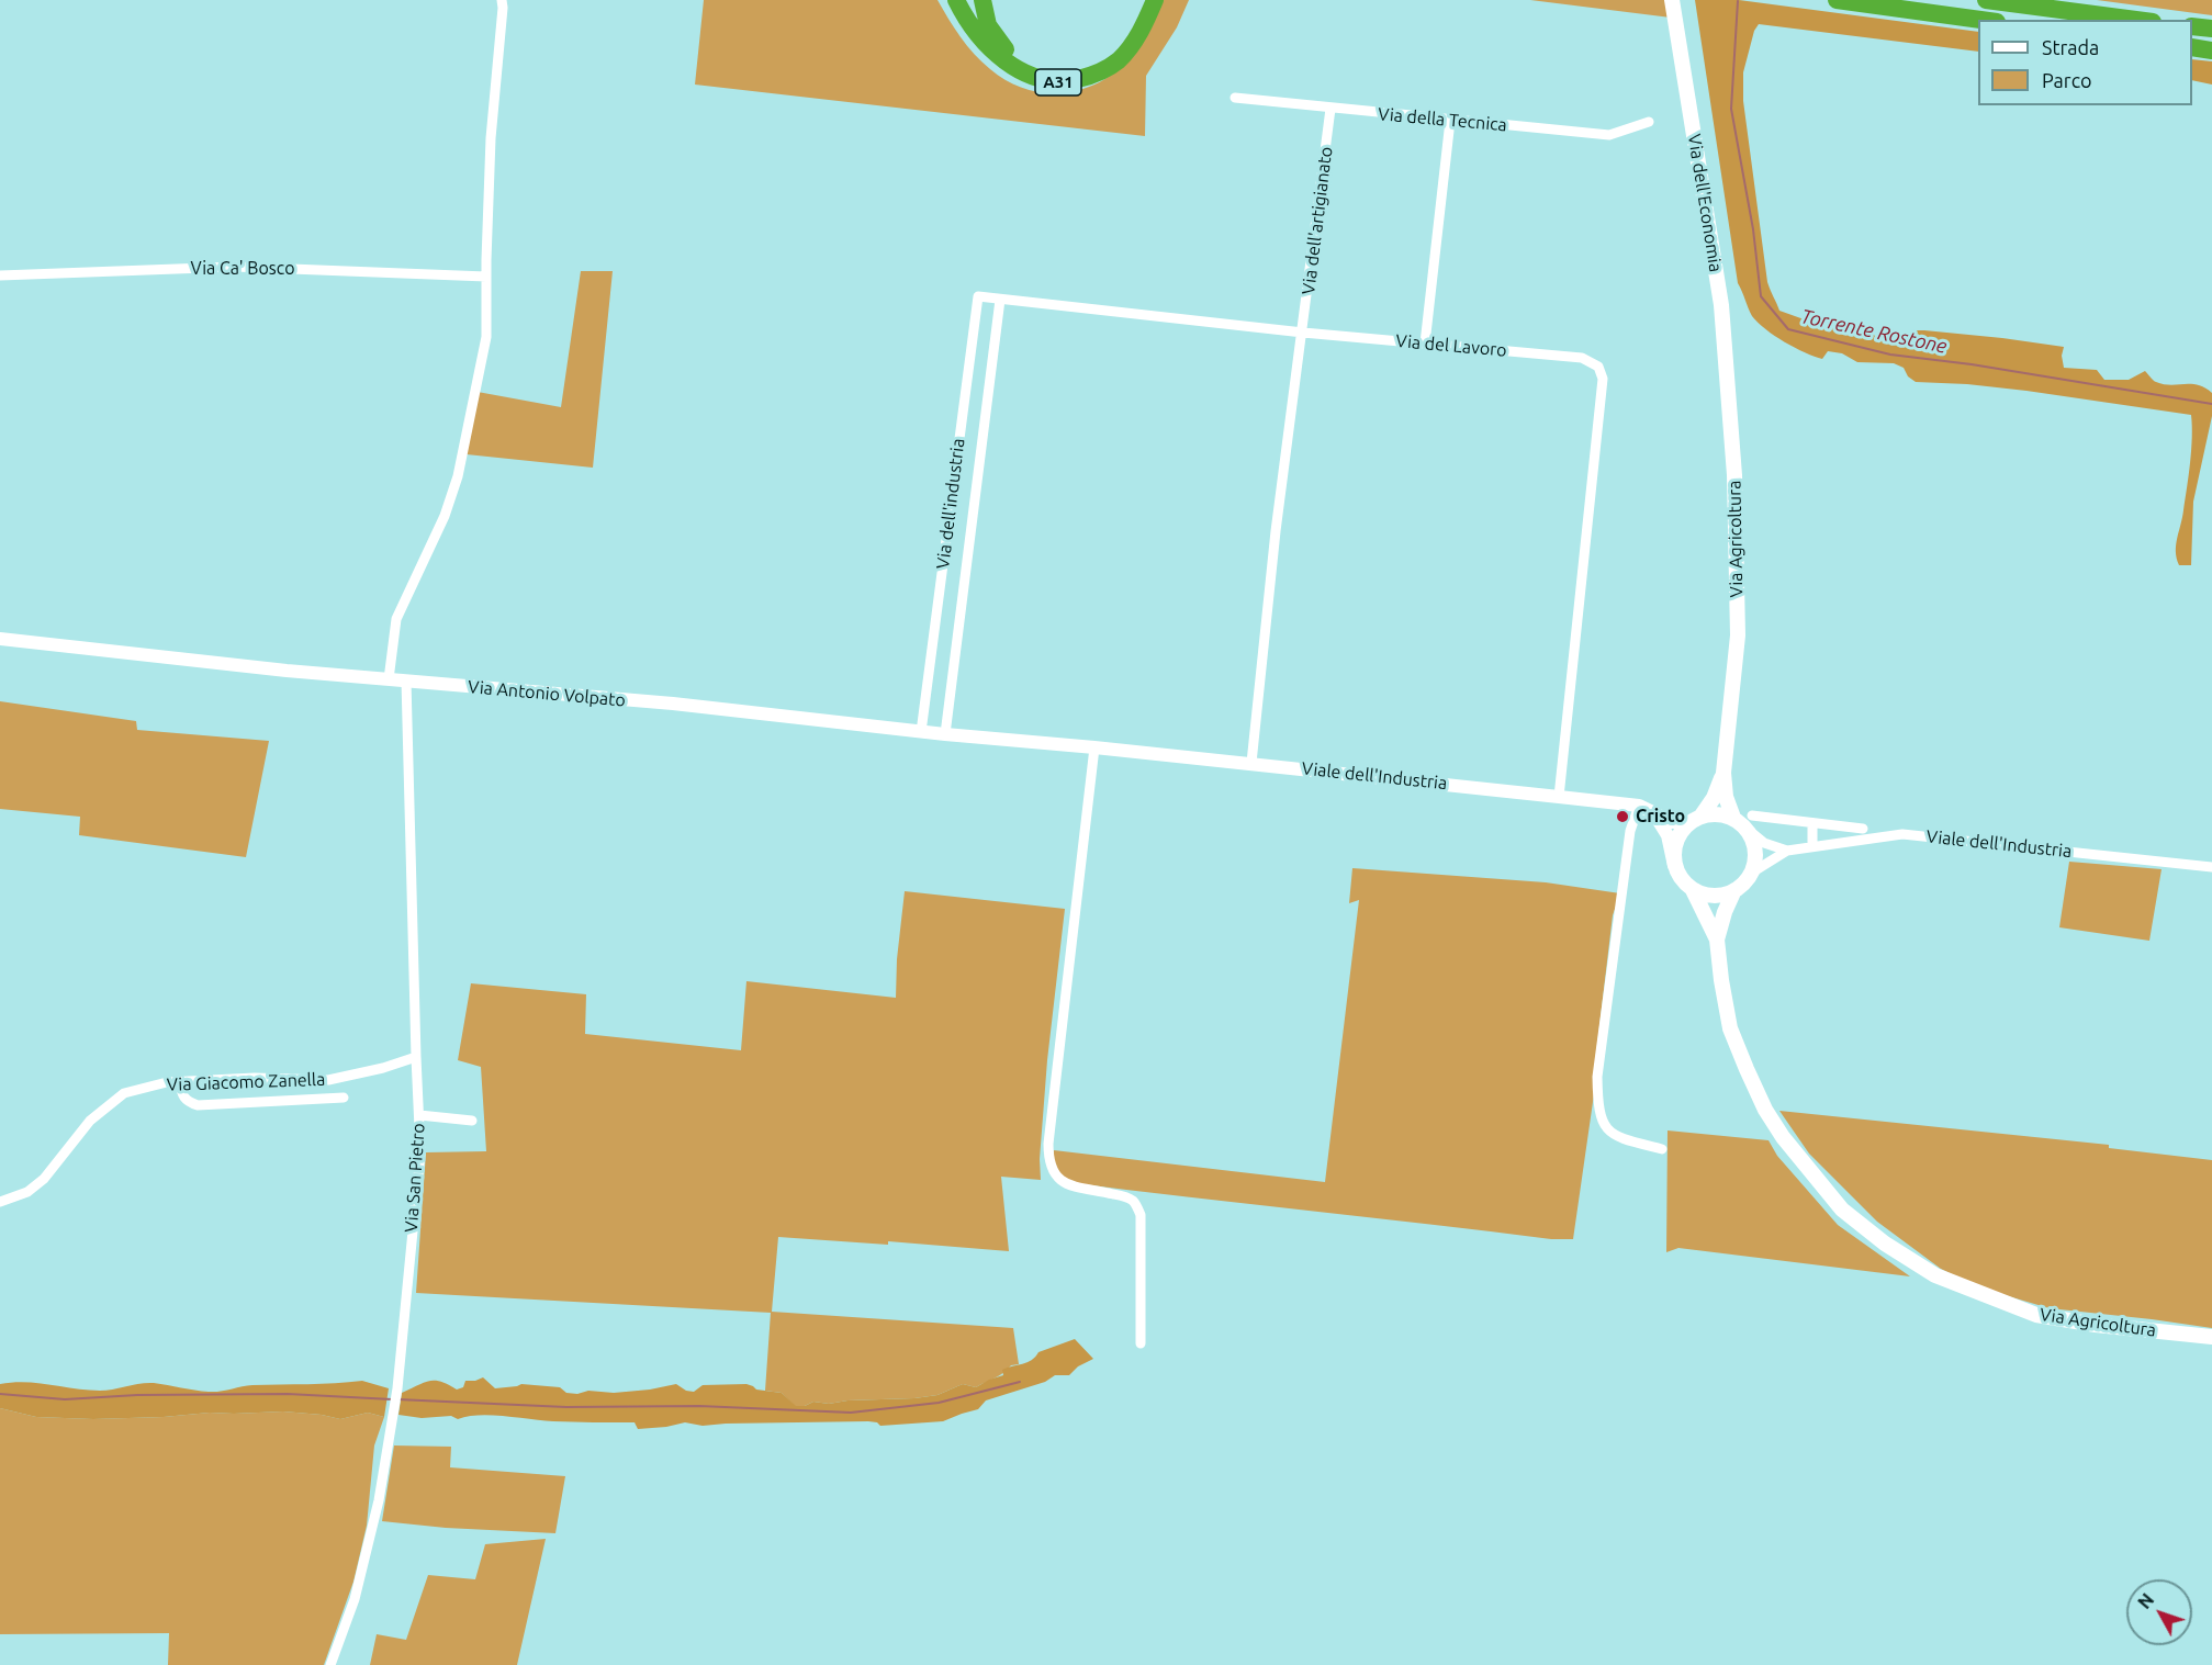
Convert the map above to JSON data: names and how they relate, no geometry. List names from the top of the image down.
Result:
{
  "streets": {
    "highway": ["A31"],
    "main road": ["Via dell'Economia", "Via Agricoltura", "Viale dell'Industria"],
    "street": [
      "Via della Tecnica",
      "Via dell'artigianato",
      "Via Ca' Bosco",
      "Via del Lavoro",
      "Via dell'industria",
      "Via Antonio Volpato",
      "Via Giacomo Zanella",
      "Via San Pietro"
    ]
  },
  "crossings": [
    ["Via della Tecnica", "Via dell'artigianato"],
    ["Via dell'Economia", "Via Agricoltura"],
    ["Via dell'artigianato", "Via del Lavoro"],
    ["Via dell'artigianato", "Via dell'industria"],
    ["Via del Lavoro", "Via dell'industria"],
    ["Via del Lavoro", "Viale dell'Industria"],
    ["Via dell'industria", "Via Antonio Volpato"],
    ["Via Agricoltura", "Viale dell'Industria"],
    ["Via Antonio Volpato", "Viale dell'Industria"],
    ["Via Antonio Volpato", "Via San Pietro"],
    ["Via Giacomo Zanella", "Via San Pietro"]
  ],
  "water": ["Torrente Rostone"],
  "places": ["Cristo"],
  "legend": ["Strada", "Parco"],
  "north": "top left"
}
